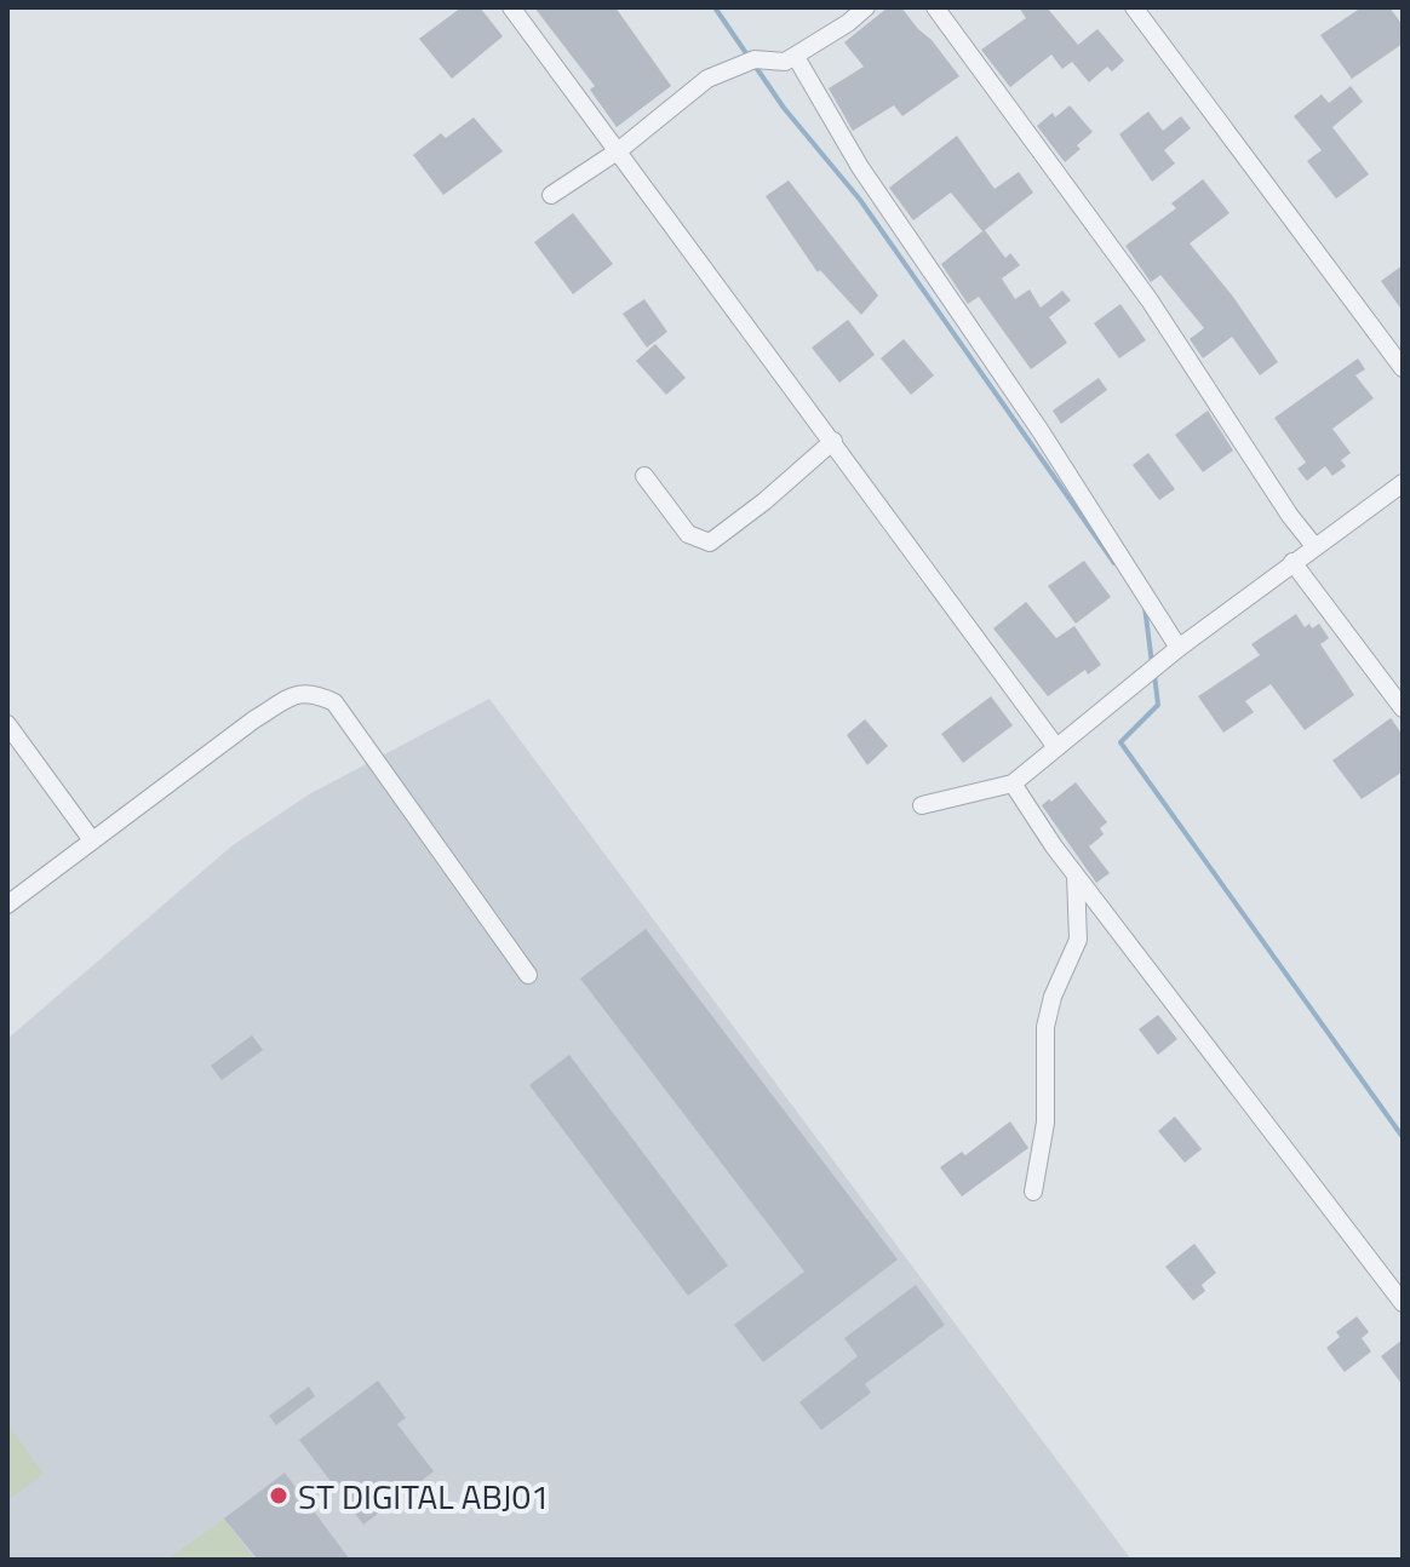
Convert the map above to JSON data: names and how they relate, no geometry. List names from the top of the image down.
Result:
{
  "places": ["ST DIGITAL ABJ01"]
}
